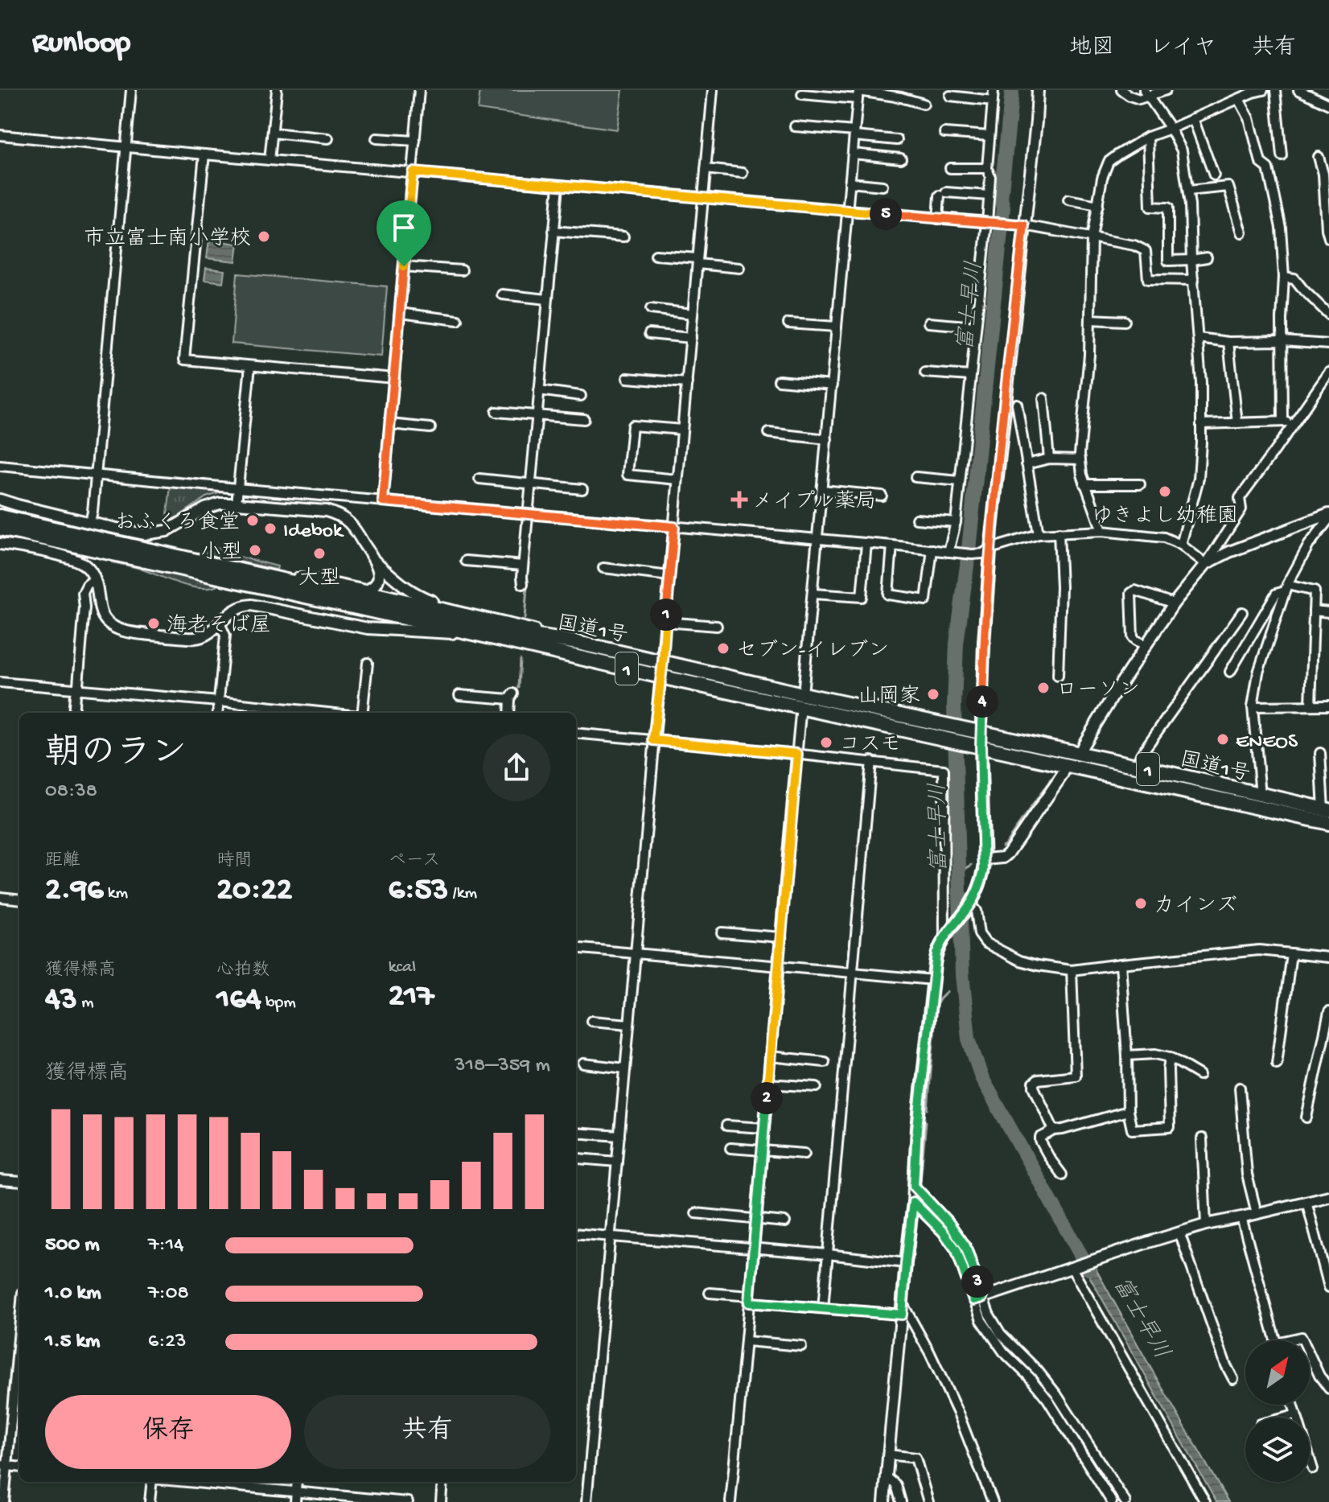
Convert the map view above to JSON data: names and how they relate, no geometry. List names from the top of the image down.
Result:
{
  "streets": {
    "highway": ["国道1号", "1"]
  },
  "water": ["富士早川"],
  "places": {
    "other": [
      "市立富士南小学校",
      "ゆきよし幼稚園",
      "おふくろ食堂",
      "Idebok",
      "小型",
      "大型",
      "海老そば屋",
      "セブン-イレブン",
      "ローソン",
      "山岡家",
      "ENEOS",
      "コスモ",
      "カインズ"
    ],
    "health": ["メイプル薬局"]
  },
  "north": "top right",
  "page": {
    "header": "Runloop",
    "nav": ["地図", "レイヤ", "共有"],
    "pins": [
      "5",
      "1",
      "4",
      "2",
      "3"
    ],
    "heading": ["朝のラン", "08:38"],
    "stats": [
      ["距離", "2.96 km"],
      ["時間", "20:22"],
      ["ペース", "6:53 /km"],
      ["獲得標高", "43 m"],
      ["心拍数", "164 bpm"],
      ["kcal", "217"]
    ],
    "chart": ["獲得標高", "318–359 m"],
    "list": [
      {
        "name": "500 m",
        "note": "7:14"
      },
      {
        "name": "1.0 km",
        "note": "7:08"
      },
      {
        "name": "1.5 km",
        "note": "6:23"
      }
    ],
    "buttons": ["保存", "共有"]
  }
}
